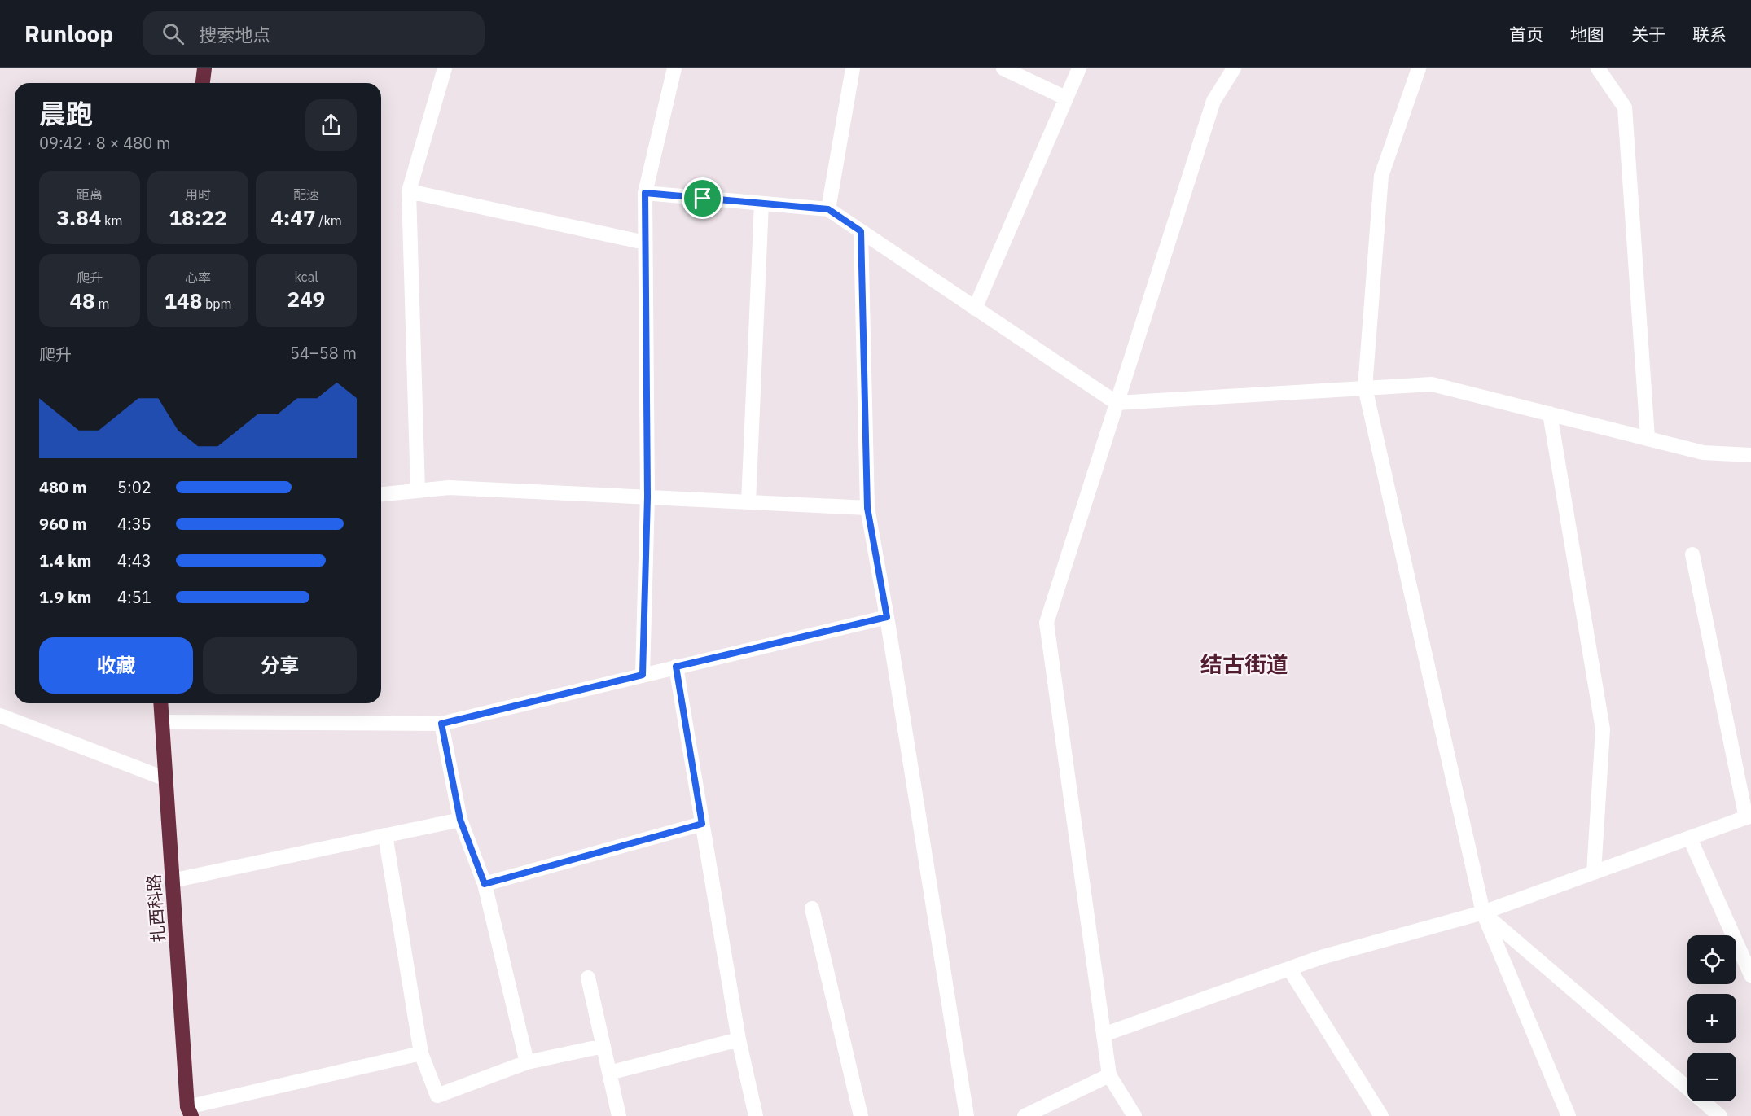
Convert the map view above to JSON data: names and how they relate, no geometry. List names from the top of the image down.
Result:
{
  "streets": {
    "highway": ["扎西科路"]
  },
  "districts": ["结古街道"],
  "page": {
    "header": "Runloop",
    "search": "搜索地点",
    "nav": [
      "首页",
      "地图",
      "关于",
      "联系"
    ],
    "heading": ["晨跑", "09:42 · 8 × 480 m"],
    "stats": [
      ["距离", "3.84 km"],
      ["用时", "18:22"],
      ["配速", "4:47 /km"],
      ["爬升", "48 m"],
      ["心率", "148 bpm"],
      ["kcal", "249"]
    ],
    "chart": ["爬升", "54–58 m"],
    "list": [
      {
        "name": "480 m",
        "note": "5:02"
      },
      {
        "name": "960 m",
        "note": "4:35"
      },
      {
        "name": "1.4 km",
        "note": "4:43"
      },
      {
        "name": "1.9 km",
        "note": "4:51"
      }
    ],
    "buttons": ["收藏", "分享"],
    "map_buttons": ["+", "−"]
  }
}
